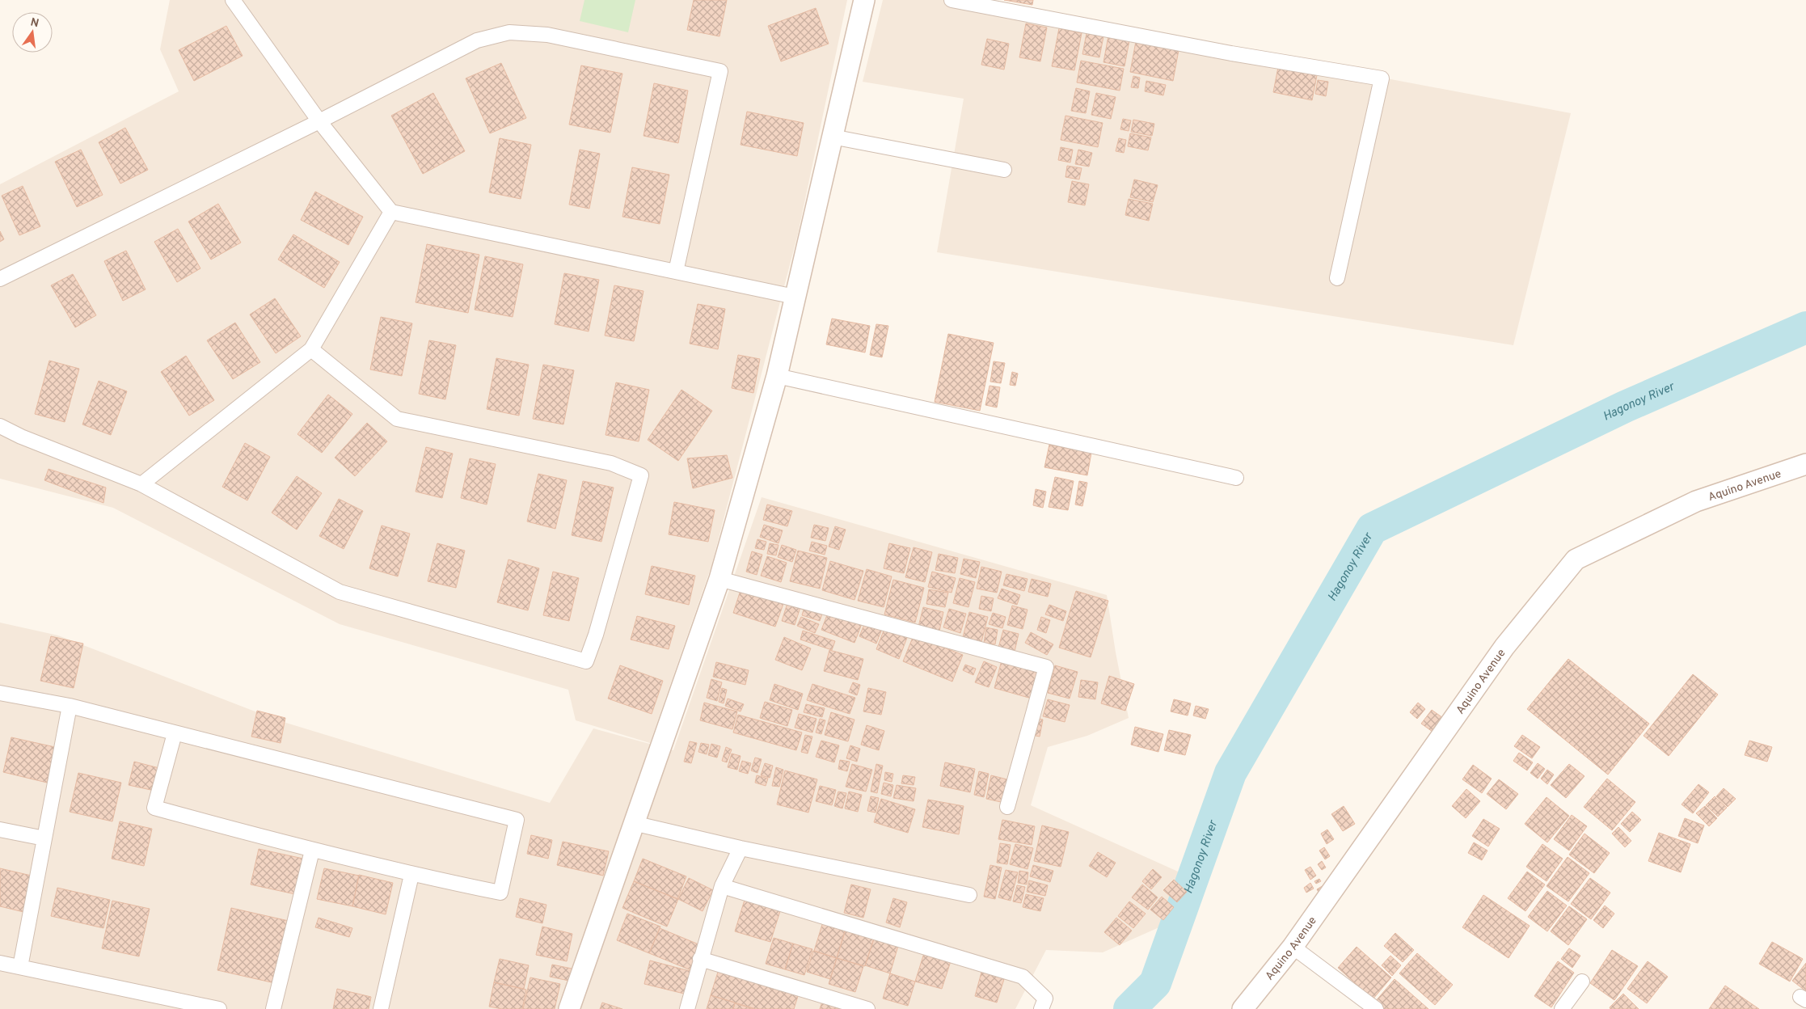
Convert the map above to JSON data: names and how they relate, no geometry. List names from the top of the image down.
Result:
{
  "streets": {
    "street": ["Aquino Avenue"]
  },
  "water": ["Hagonoy River"],
  "north": "top"
}
